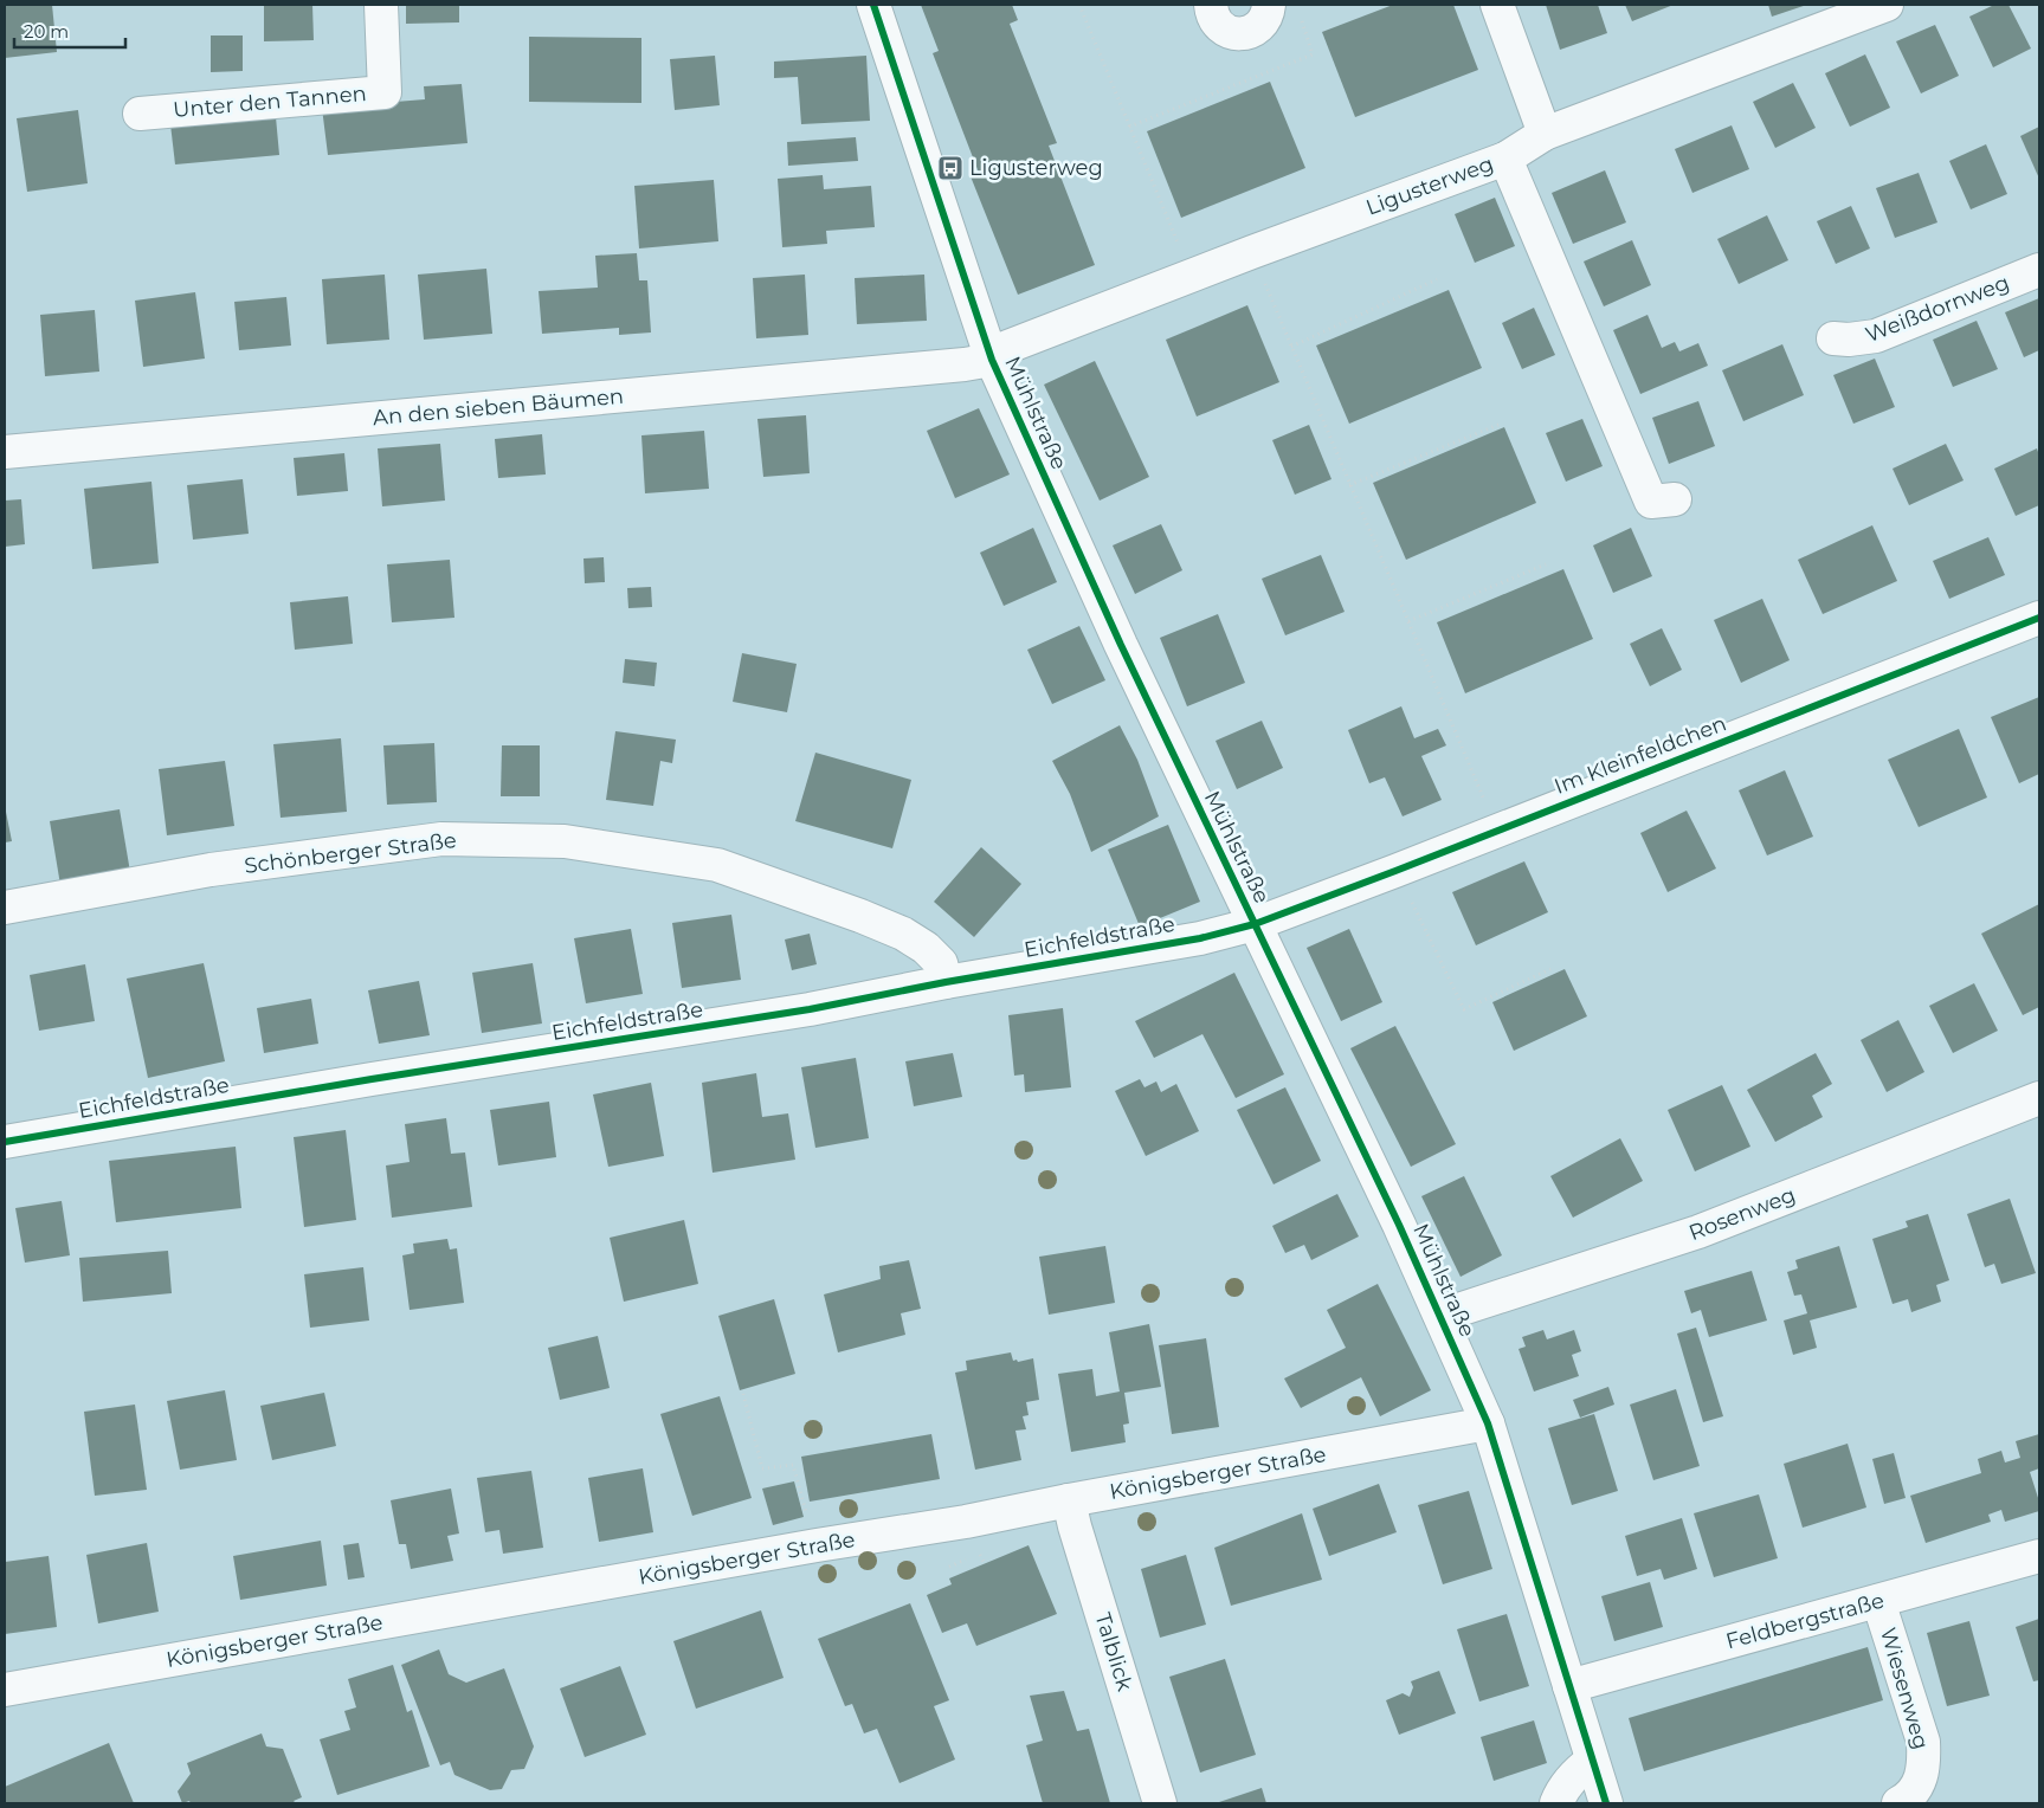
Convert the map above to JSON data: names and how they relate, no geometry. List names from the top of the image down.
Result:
{
  "streets": {
    "street": [
      "Unter den Tannen",
      "Ligusterweg",
      "Weißdornweg",
      "An den sieben Bäumen",
      "Mühlstraße",
      "Im Kleinfeldchen",
      "Schönberger Straße",
      "Eichfeldstraße",
      "Rosenweg",
      "Königsberger Straße",
      "Feldbergstraße",
      "Talblick",
      "Wiesenweg"
    ]
  },
  "crossings": [
    ["Ligusterweg", "An den sieben Bäumen"],
    ["Ligusterweg", "Mühlstraße"],
    ["An den sieben Bäumen", "Mühlstraße"],
    ["Mühlstraße", "Im Kleinfeldchen"],
    ["Mühlstraße", "Eichfeldstraße"],
    ["Mühlstraße", "Rosenweg"],
    ["Mühlstraße", "Königsberger Straße"],
    ["Mühlstraße", "Feldbergstraße"],
    ["Im Kleinfeldchen", "Eichfeldstraße"],
    ["Schönberger Straße", "Eichfeldstraße"],
    ["Königsberger Straße", "Talblick"],
    ["Feldbergstraße", "Wiesenweg"]
  ],
  "places": {
    "bus stop": ["Ligusterweg"]
  },
  "scale_bar": "20 m"
}
